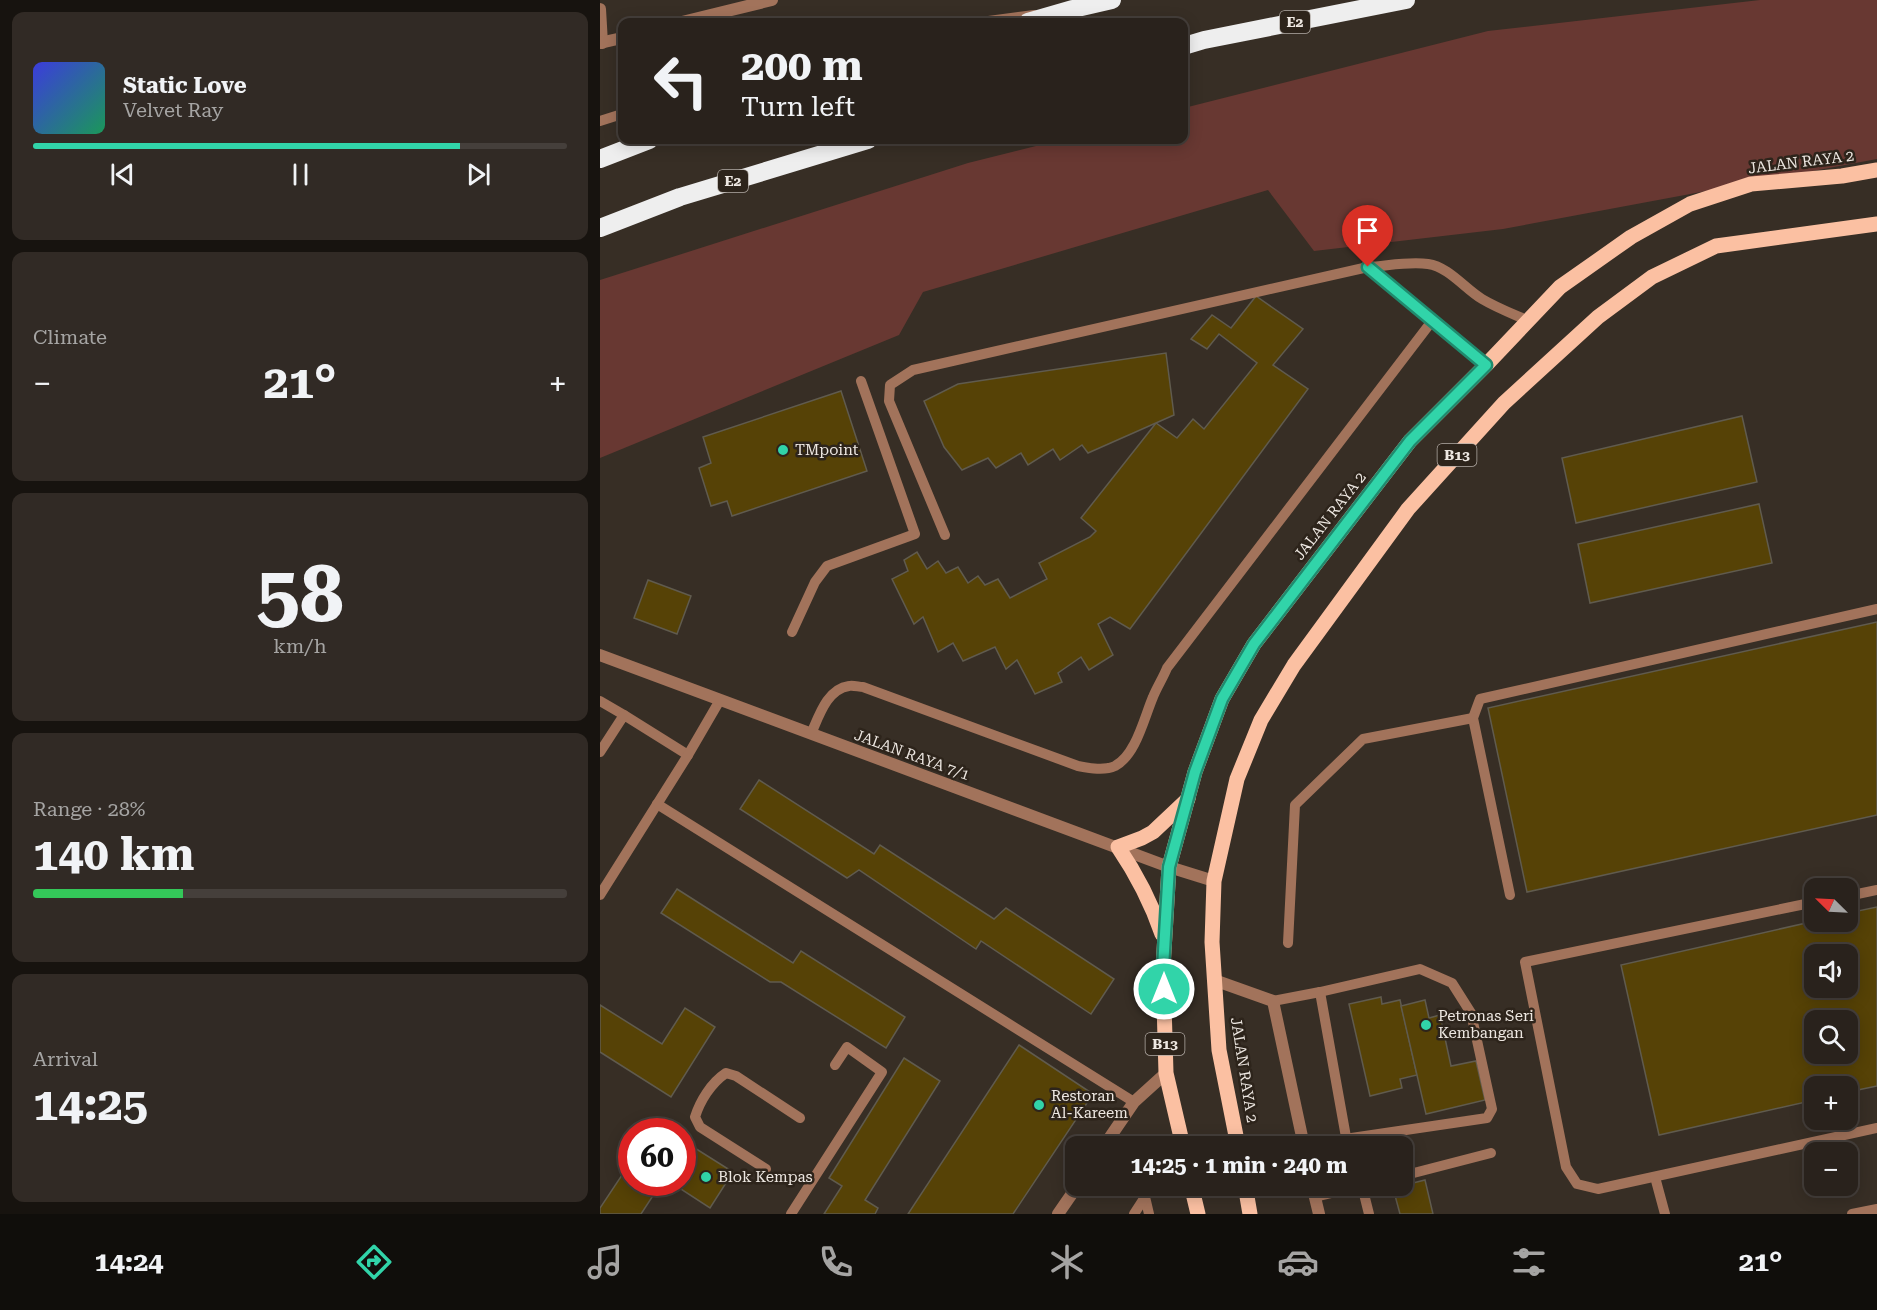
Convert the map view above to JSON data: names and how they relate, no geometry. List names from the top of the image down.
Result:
{
  "streets": {
    "highway": ["E2"],
    "main road": ["JALAN RAYA 2", "B13"],
    "street": ["JALAN RAYA 7/1"]
  },
  "crossings": [
    ["JALAN RAYA 2", "JALAN RAYA 7/1"]
  ],
  "places": [
    "TMpoint",
    "Petronas Seri Kembangan",
    "Restoran Al-Kareem",
    "Blok Kempas"
  ],
  "north": "top left",
  "page": {
    "turn": ["200 m", "Turn left"],
    "song": ["Static Love", "Velvet Ray"],
    "tile": [
      "Climate",
      ["58", "km/h"],
      ["Range · 28%", "140 km"],
      ["Arrival", "14:25"]
    ],
    "heat": ["−", "21°", "+"],
    "map_buttons": ["+", "−"],
    "limit": "60",
    "trip": "14:25 · 1 min · 240 m",
    "tabs": ["14:24", "21°"]
  }
}
